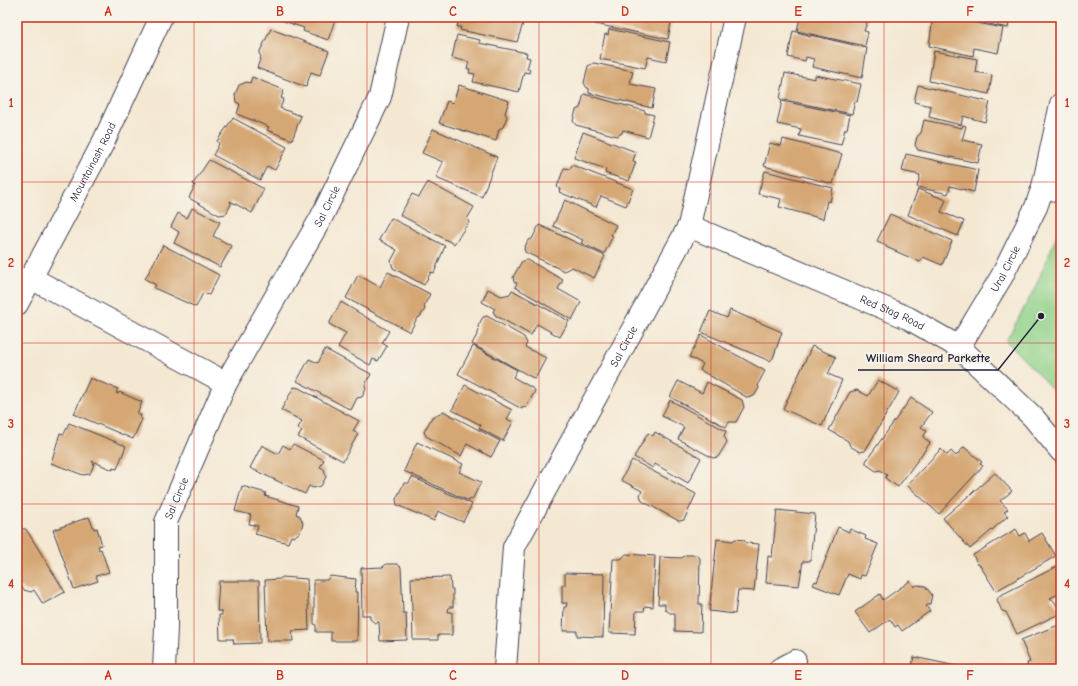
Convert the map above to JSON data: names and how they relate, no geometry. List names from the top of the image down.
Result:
{
  "streets": {
    "street": [
      "Mountainash Road",
      "Sal Circle",
      "Ural Circle",
      "Red Stag Road"
    ]
  },
  "crossings": [
    ["Sal Circle", "Red Stag Road"],
    ["Ural Circle", "Red Stag Road"]
  ],
  "places": ["William Sheard Parkette"],
  "grid": {
    "columns": [
      "A",
      "B",
      "C",
      "D",
      "E",
      "F"
    ],
    "rows": [
      "1",
      "2",
      "3",
      "4"
    ]
  }
}
